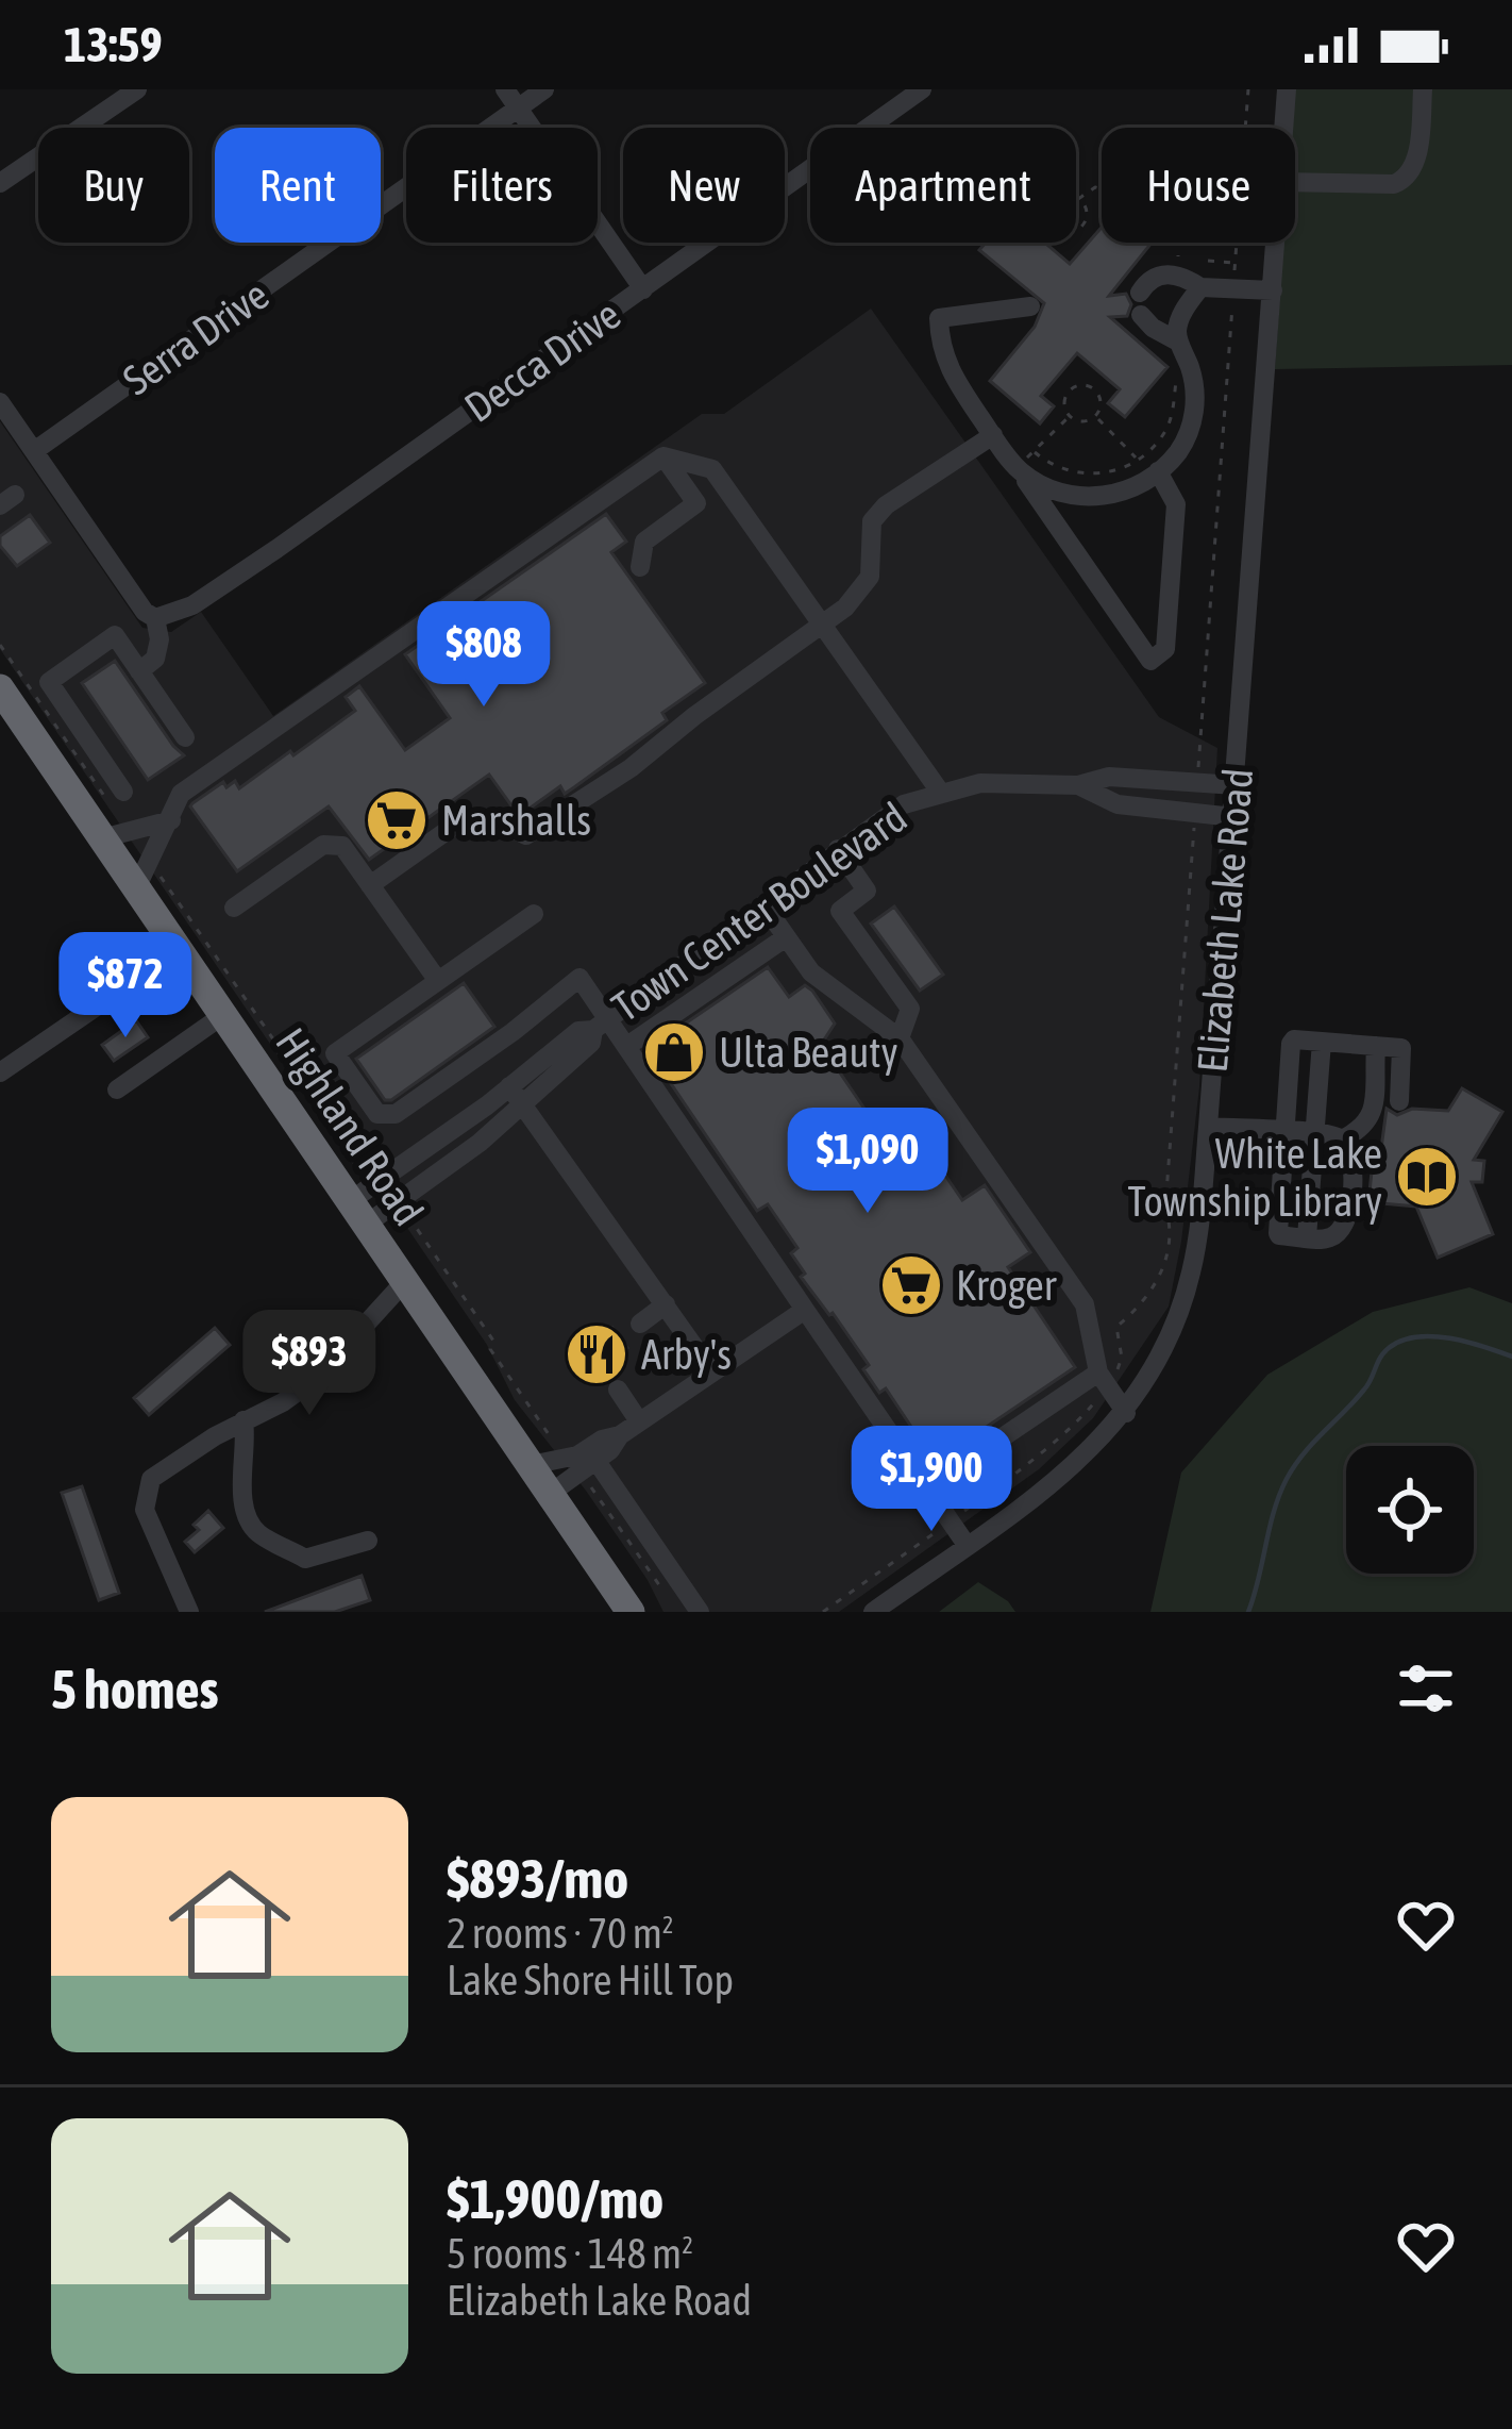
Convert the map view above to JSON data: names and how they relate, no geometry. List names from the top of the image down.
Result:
{
  "streets": {
    "highway": ["Highland Road"],
    "street": [
      "Serra Drive",
      "Decca Drive",
      "Town Center Boulevard",
      "Elizabeth Lake Road"
    ]
  },
  "crossings": [
    ["Town Center Boulevard", "Elizabeth Lake Road"],
    ["Town Center Boulevard", "Highland Road"]
  ],
  "places": {
    "supermarket": ["Marshalls", "Kroger"],
    "shop": ["Ulta Beauty"],
    "library": ["White Lake Township Library"],
    "restaurant": ["Arby's"]
  },
  "page": {
    "status": "13:59",
    "chip": [
      "Buy",
      "Rent",
      "Filters",
      "New",
      "Apartment",
      "House"
    ],
    "price": [
      "$808",
      "$872",
      "$1,090",
      "$893",
      "$1,900"
    ],
    "heading": "5 homes",
    "list": [
      {
        "name": "$893/mo",
        "note": "2 rooms · 70 m² · Lake Shore Hill Top"
      },
      {
        "name": "$1,900/mo",
        "note": "5 rooms · 148 m² · Elizabeth Lake Road"
      }
    ]
  }
}
